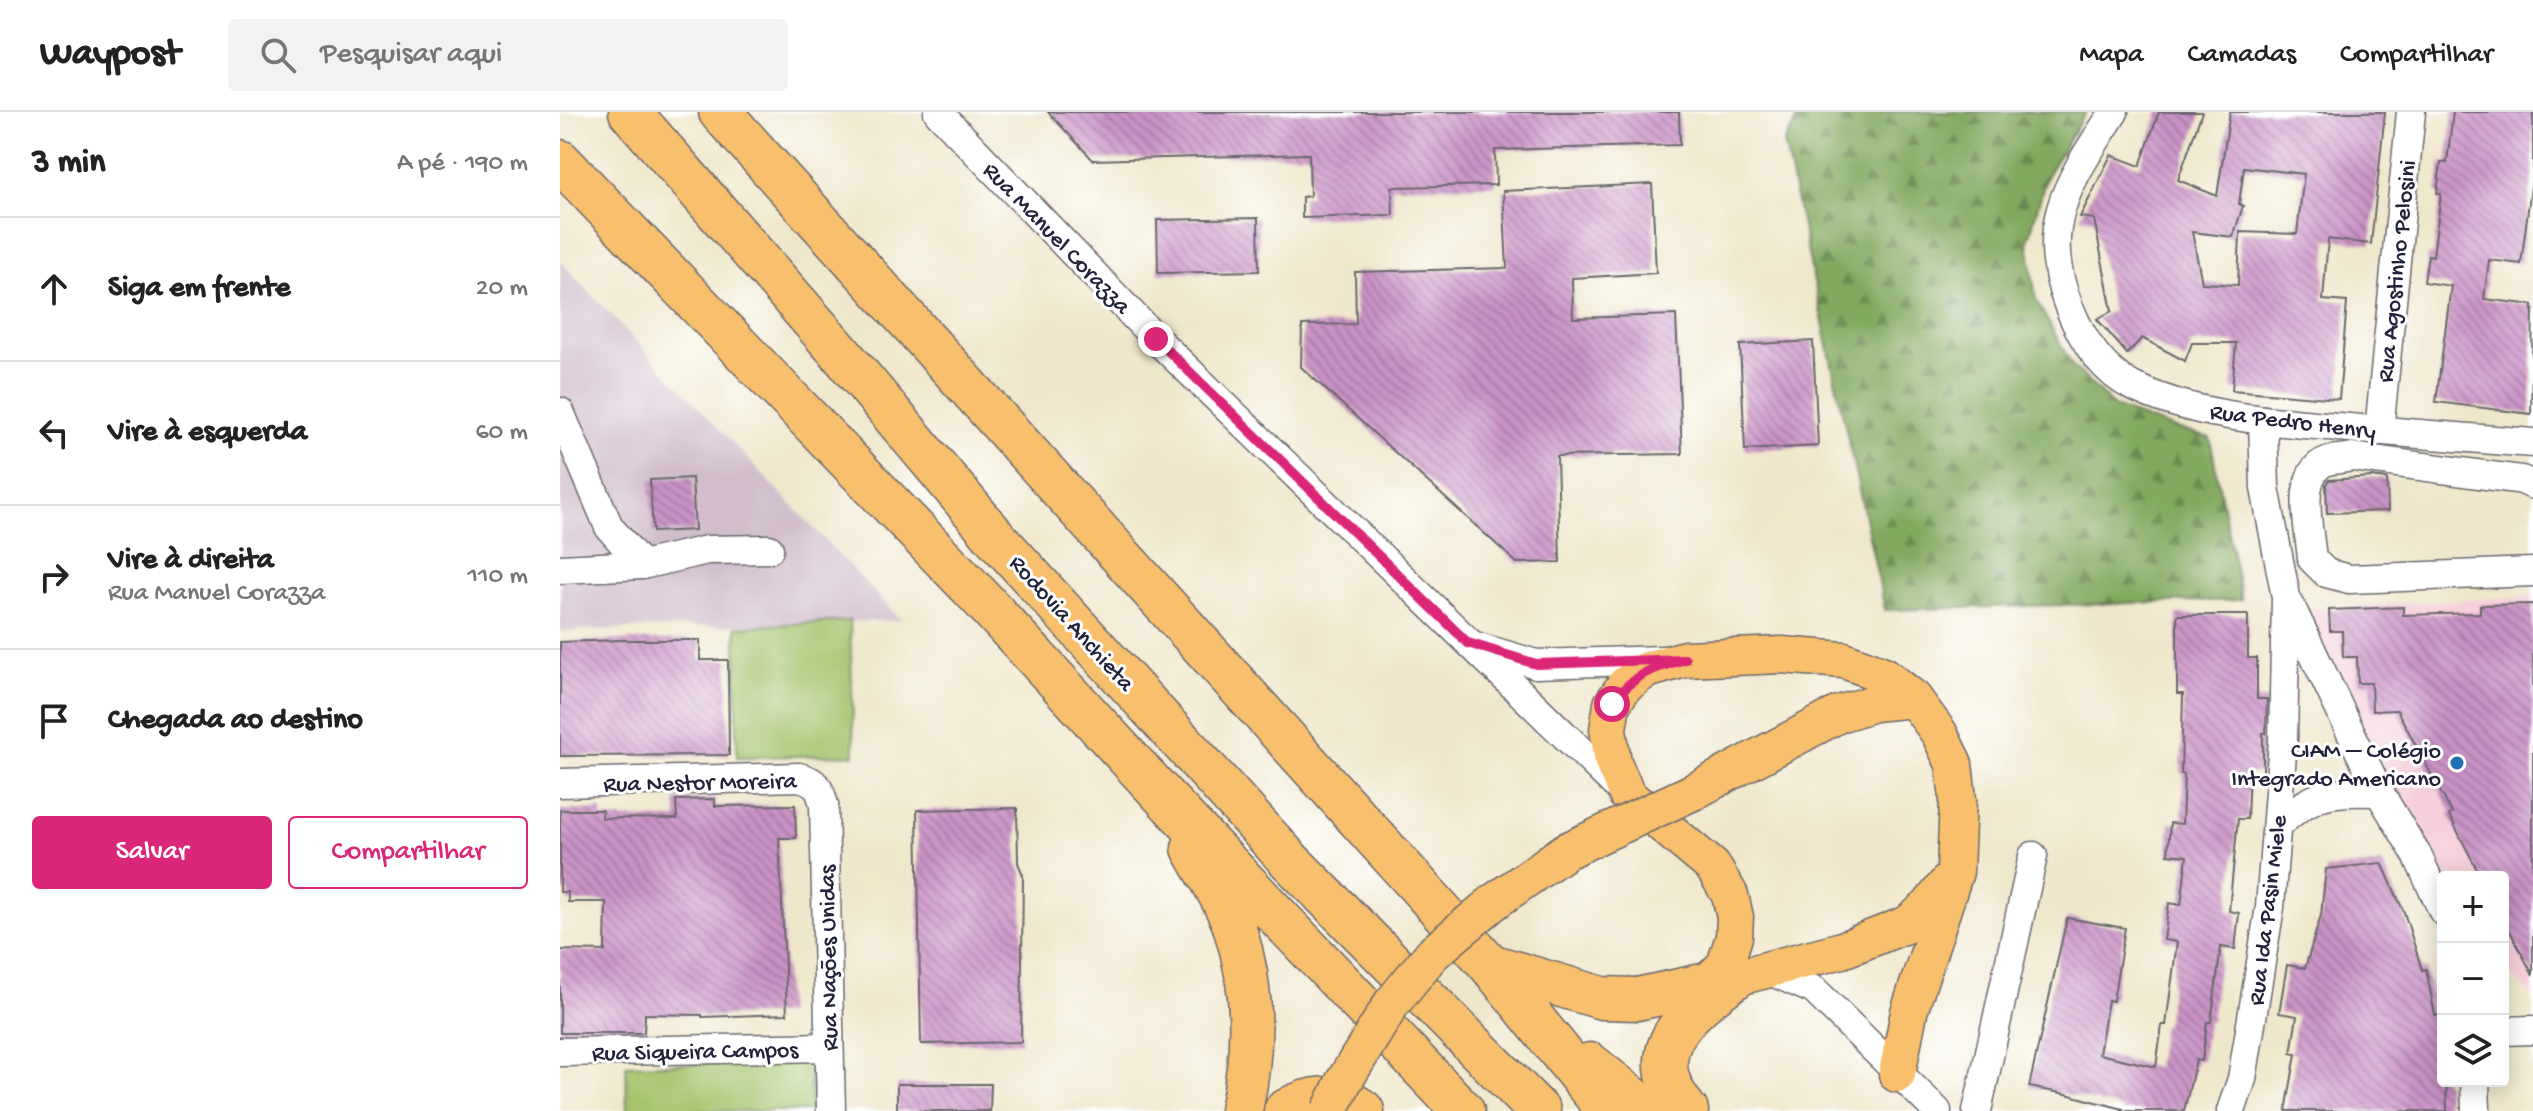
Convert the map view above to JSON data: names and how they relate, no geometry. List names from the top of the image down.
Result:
{
  "streets": {
    "highway": ["Rodovia Anchieta"],
    "street": [
      "Rua Manuel Corazza",
      "Rua Agostinho Pelosini",
      "Rua Pedro Henry",
      "Rua Nestor Moreira",
      "Rua Ida Pasin Miele",
      "Rua Nações Unidas",
      "Rua Siqueira Campos"
    ]
  },
  "crossings": [
    ["Rua Agostinho Pelosini", "Rua Pedro Henry"],
    ["Rua Pedro Henry", "Rua Ida Pasin Miele"],
    ["Rua Nestor Moreira", "Rua Nações Unidas"],
    ["Rua Nações Unidas", "Rua Siqueira Campos"]
  ],
  "places": ["CIAM – Colégio Integrado Americano"],
  "page": {
    "header": "Waypost",
    "search": "Pesquisar aqui",
    "nav": ["Mapa", "Camadas", "Compartilhar"],
    "heading": ["3 min", "A pé · 190 m"],
    "list": [
      ["Siga em frente", "20 m"],
      ["Vire à esquerda", "60 m"],
      ["Vire à direita", "Rua Manuel Corazza", "110 m"],
      "Chegada ao destino"
    ],
    "buttons": ["Salvar", "Compartilhar"],
    "map_buttons": ["+", "−"]
  }
}
